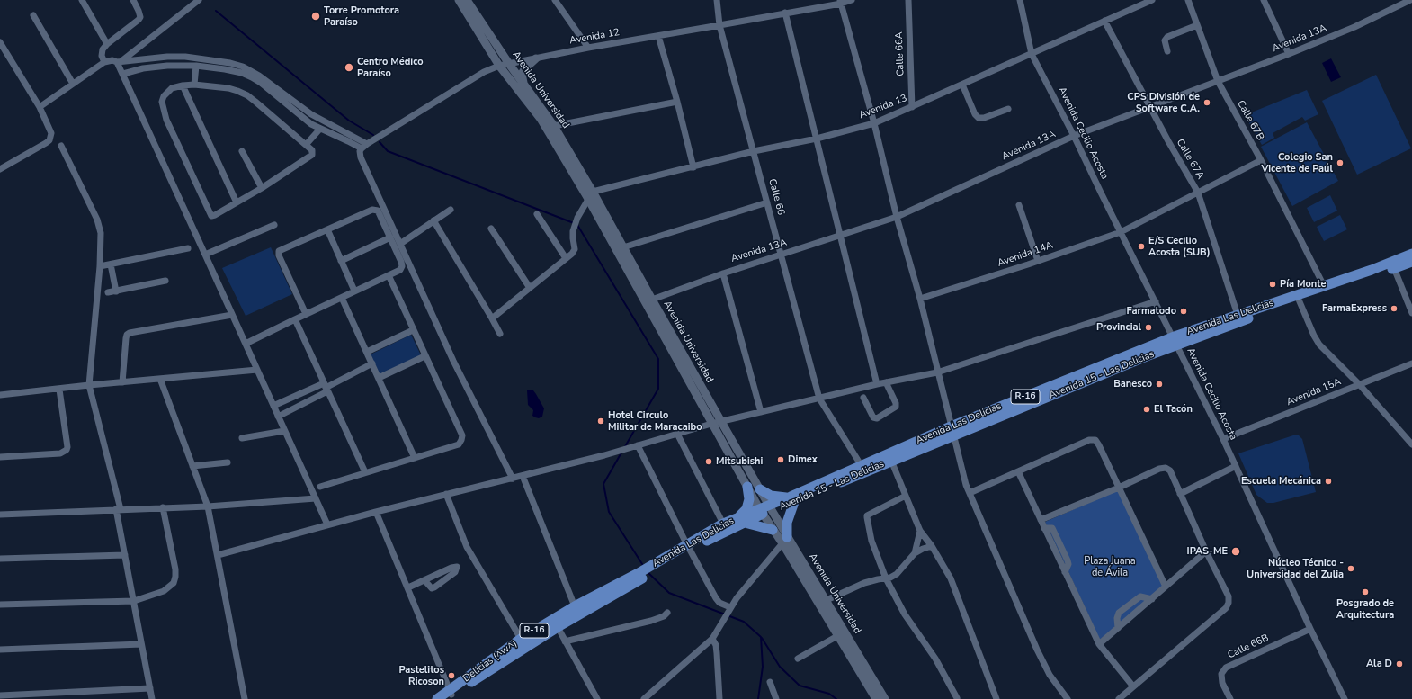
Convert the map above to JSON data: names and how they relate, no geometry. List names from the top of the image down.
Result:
{
  "streets": {
    "main road": [
      "Avenida Las Delicias",
      "Avenida 15 - Las Delicias",
      "R-16",
      "Delicias (^w^)"
    ],
    "street": [
      "Avenida 12",
      "Avenida 13A",
      "Calle 66A",
      "Avenida Universidad",
      "Avenida 13",
      "Calle 67B",
      "Avenida Cecilio Acosta",
      "Calle 67A",
      "Calle 66",
      "Avenida 14A",
      "Avenida 15A",
      "Calle 66B"
    ]
  },
  "crossings": [
    ["Avenida 12", "Avenida Universidad"],
    ["Avenida 12", "Calle 66"],
    ["Avenida 13A", "Avenida Universidad"],
    ["Avenida 13A", "Calle 67B"],
    ["Avenida 13A", "Avenida Cecilio Acosta"],
    ["Avenida 13A", "Calle 67A"],
    ["Avenida 13A", "Calle 66"],
    ["Calle 66A", "Avenida 13"],
    ["Avenida Universidad", "Avenida 13"],
    ["Avenida Universidad", "Avenida Las Delicias"],
    ["Avenida 13", "Avenida Cecilio Acosta"],
    ["Avenida 13", "Calle 67A"],
    ["Avenida 13", "Calle 66"],
    ["Calle 67B", "Avenida 14A"],
    ["Calle 67B", "Avenida Las Delicias"],
    ["Avenida Cecilio Acosta", "Avenida 14A"],
    ["Avenida Cecilio Acosta", "Avenida Las Delicias"],
    ["Avenida Cecilio Acosta", "Avenida 15 - Las Delicias"],
    ["Avenida Cecilio Acosta", "Avenida 15A"],
    ["Avenida Cecilio Acosta", "Calle 66B"],
    ["Calle 67A", "Avenida 14A"],
    ["Calle 67A", "Avenida Las Delicias"],
    ["Calle 66", "Avenida Las Delicias"],
    ["Avenida Las Delicias", "Avenida 15 - Las Delicias"],
    ["Avenida Las Delicias", "R-16"],
    ["Avenida Las Delicias", "Delicias (^w^)"]
  ],
  "parks": ["Plaza Juana de Ávila"],
  "places": [
    "Torre Promotora Paraíso",
    "Centro Médico Paraíso",
    "CPS División de Software C.A.",
    "Colegio San Vicente de Paúl",
    "E/S Cecilio Acosta (SUB)",
    "Pía Monte",
    "FarmaExpress",
    "Farmatodo",
    "Provincial",
    "Banesco",
    "El Tacón",
    "Hotel Circulo Militar de Maracaibo",
    "Dimex",
    "Mitsubishi",
    "Escuela Mecánica",
    "IPAS-ME",
    "Núcleo Técnico - Universidad del Zulia",
    "Posgrado de Arquitectura",
    "Ala D",
    "Pastelitos Ricoson"
  ]
}
